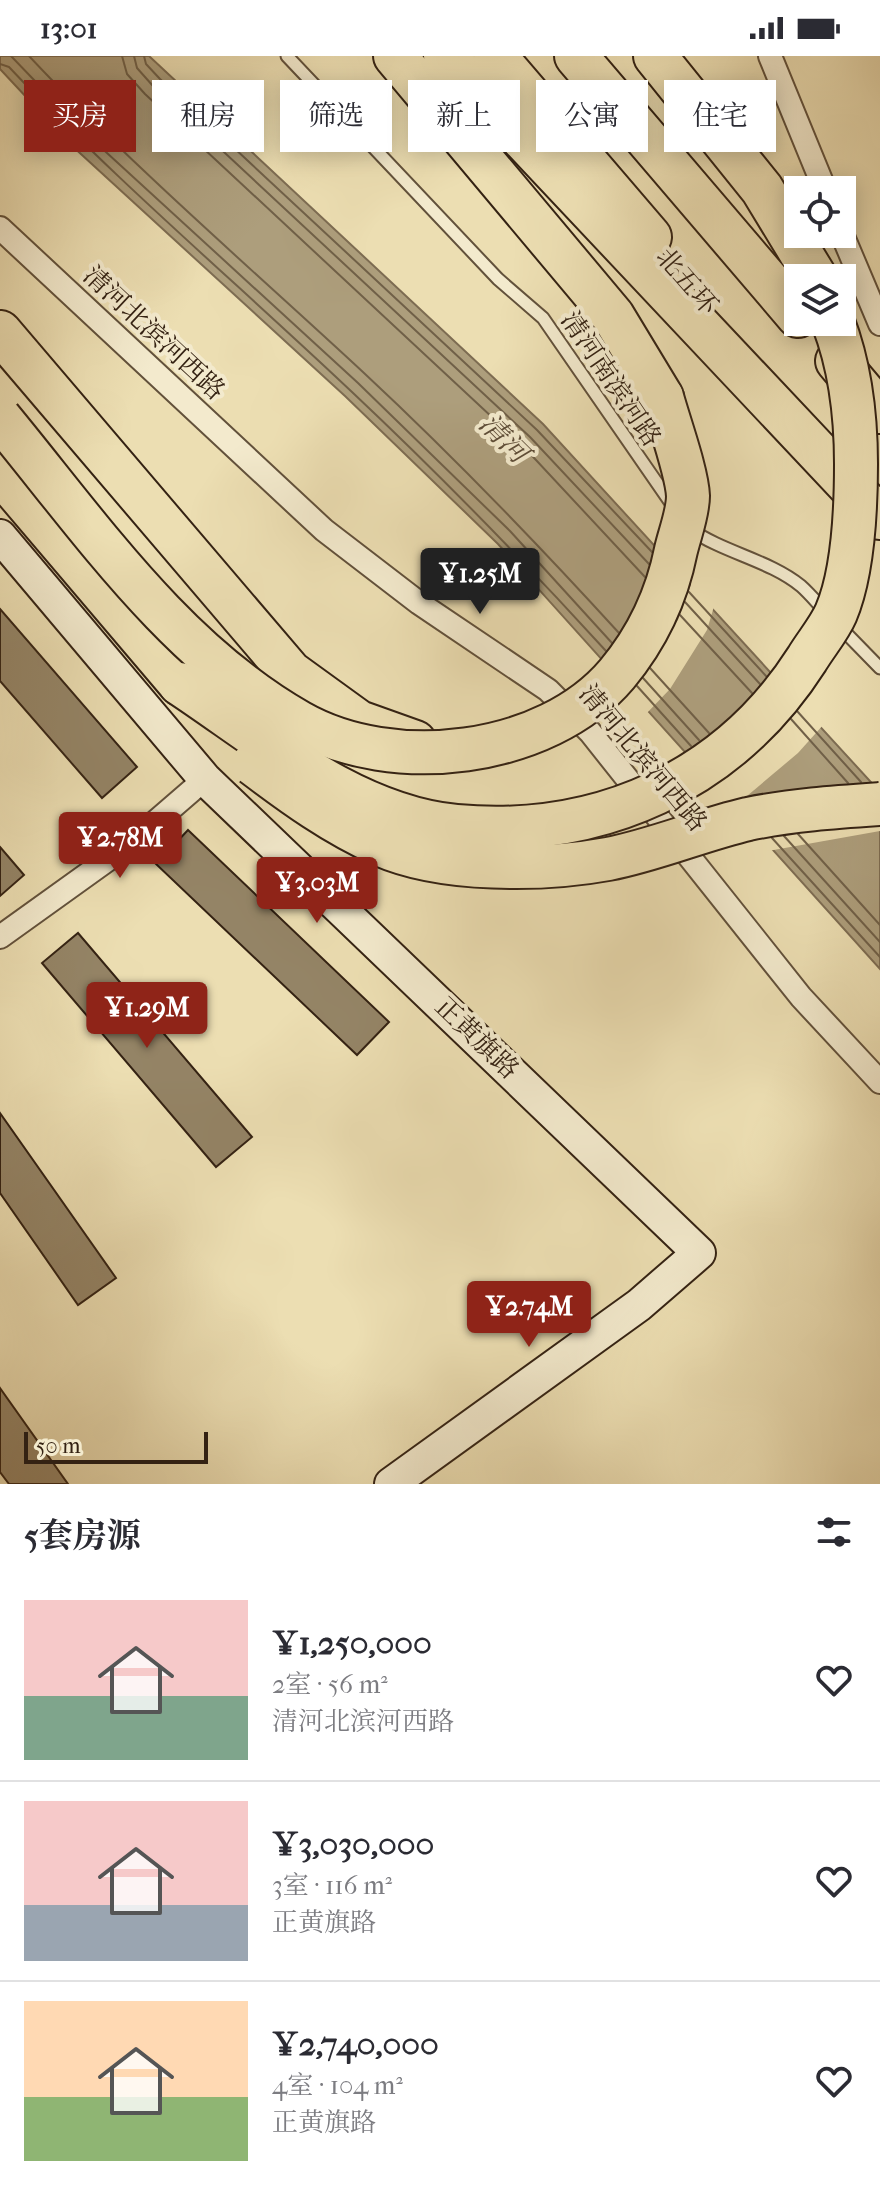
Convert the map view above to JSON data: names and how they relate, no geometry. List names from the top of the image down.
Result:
{
  "streets": {
    "highway": ["北五环"],
    "street": ["清河北滨河西路", "正黄旗路"],
    "lane": ["清河南滨河路"]
  },
  "water": ["清河"],
  "scale_bar": "50 m",
  "page": {
    "status": "13:01",
    "chip": [
      "买房",
      "租房",
      "筛选",
      "新上",
      "公寓",
      "住宅"
    ],
    "price": [
      "¥1.25M",
      "¥2.78M",
      "¥3.03M",
      "¥1.29M",
      "¥2.74M"
    ],
    "scale": "50 m",
    "heading": "5套房源",
    "list": [
      {
        "name": "¥1,250,000",
        "note": "2室 · 56 m² · 清河北滨河西路"
      },
      {
        "name": "¥3,030,000",
        "note": "3室 · 116 m² · 正黄旗路"
      },
      {
        "name": "¥2,740,000",
        "note": "4室 · 104 m² · 正黄旗路"
      }
    ]
  }
}
